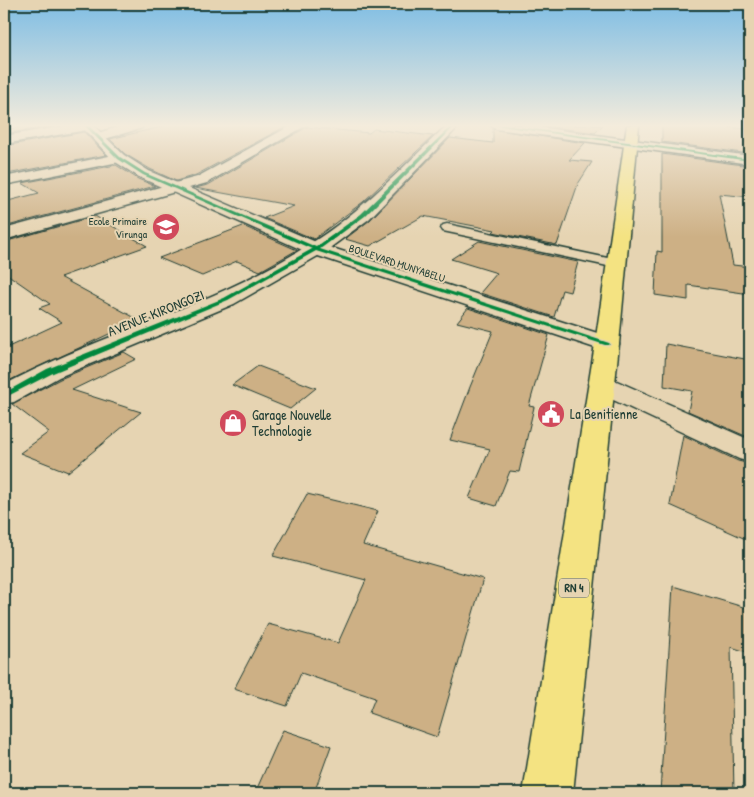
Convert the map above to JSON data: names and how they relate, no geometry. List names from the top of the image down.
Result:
{
  "streets": {
    "highway": ["RN 4"],
    "street": ["BOULEVARD MUNYABELU", "AVENUE KIRONGOZI"]
  },
  "crossings": [
    ["BOULEVARD MUNYABELU", "AVENUE KIRONGOZI"],
    ["BOULEVARD MUNYABELU", "RN 4"]
  ],
  "places": {
    "school or university": ["Ecole Primaire Virunga"],
    "public building": ["La Benitienne"],
    "shop": ["Garage Nouvelle Technologie"]
  }
}
